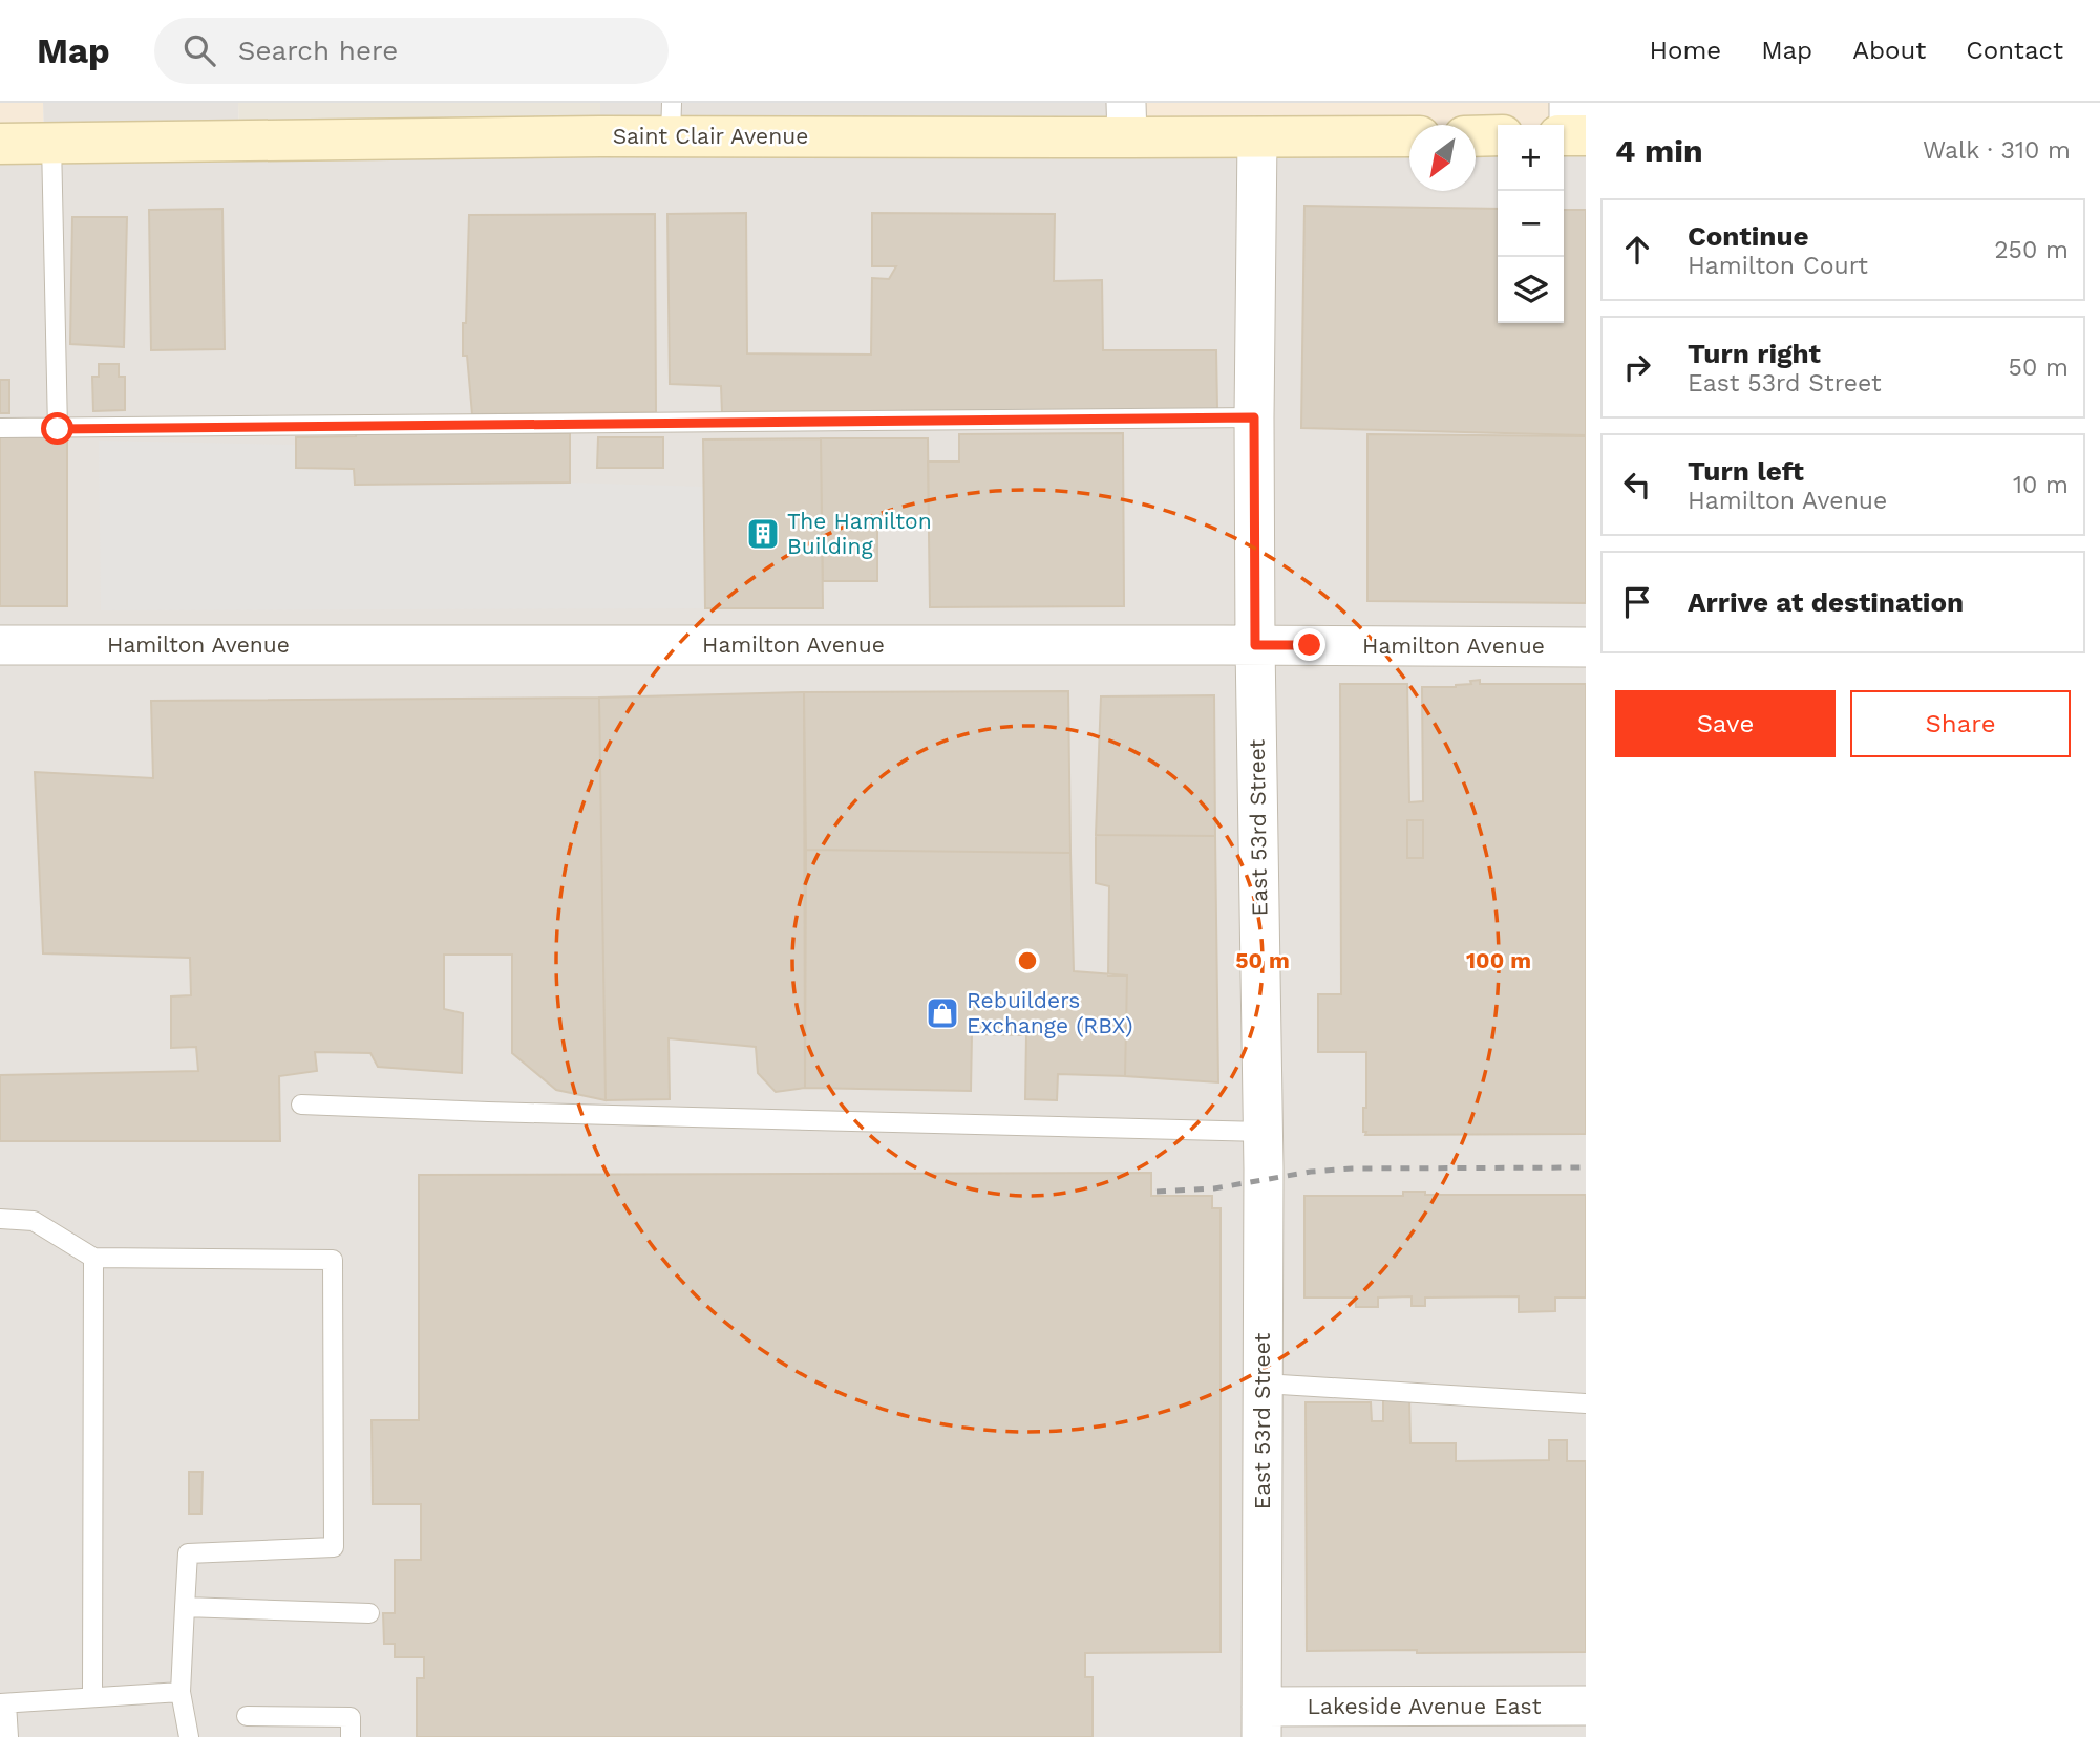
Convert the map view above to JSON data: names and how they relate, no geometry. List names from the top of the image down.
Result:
{
  "streets": {
    "main road": ["Saint Clair Avenue"],
    "street": ["Hamilton Avenue", "East 53rd Street", "Lakeside Avenue East"]
  },
  "crossings": [
    ["Saint Clair Avenue", "East 53rd Street"],
    ["Hamilton Avenue", "East 53rd Street"],
    ["East 53rd Street", "Lakeside Avenue East"]
  ],
  "places": {
    "building": ["The Hamilton Building"],
    "shop": ["Rebuilders Exchange (RBX)"]
  },
  "north": "bottom left",
  "page": {
    "header": "Map",
    "search": "Search here",
    "nav": [
      "Home",
      "Map",
      "About",
      "Contact"
    ],
    "heading": ["4 min", "Walk · 310 m"],
    "map_buttons": ["+", "−"],
    "list": [
      ["Continue", "Hamilton Court", "250 m"],
      ["Turn right", "East 53rd Street", "50 m"],
      ["Turn left", "Hamilton Avenue", "10 m"],
      "Arrive at destination"
    ],
    "buttons": ["Save", "Share"]
  },
  "rings": ["50 m", "100 m"]
}
